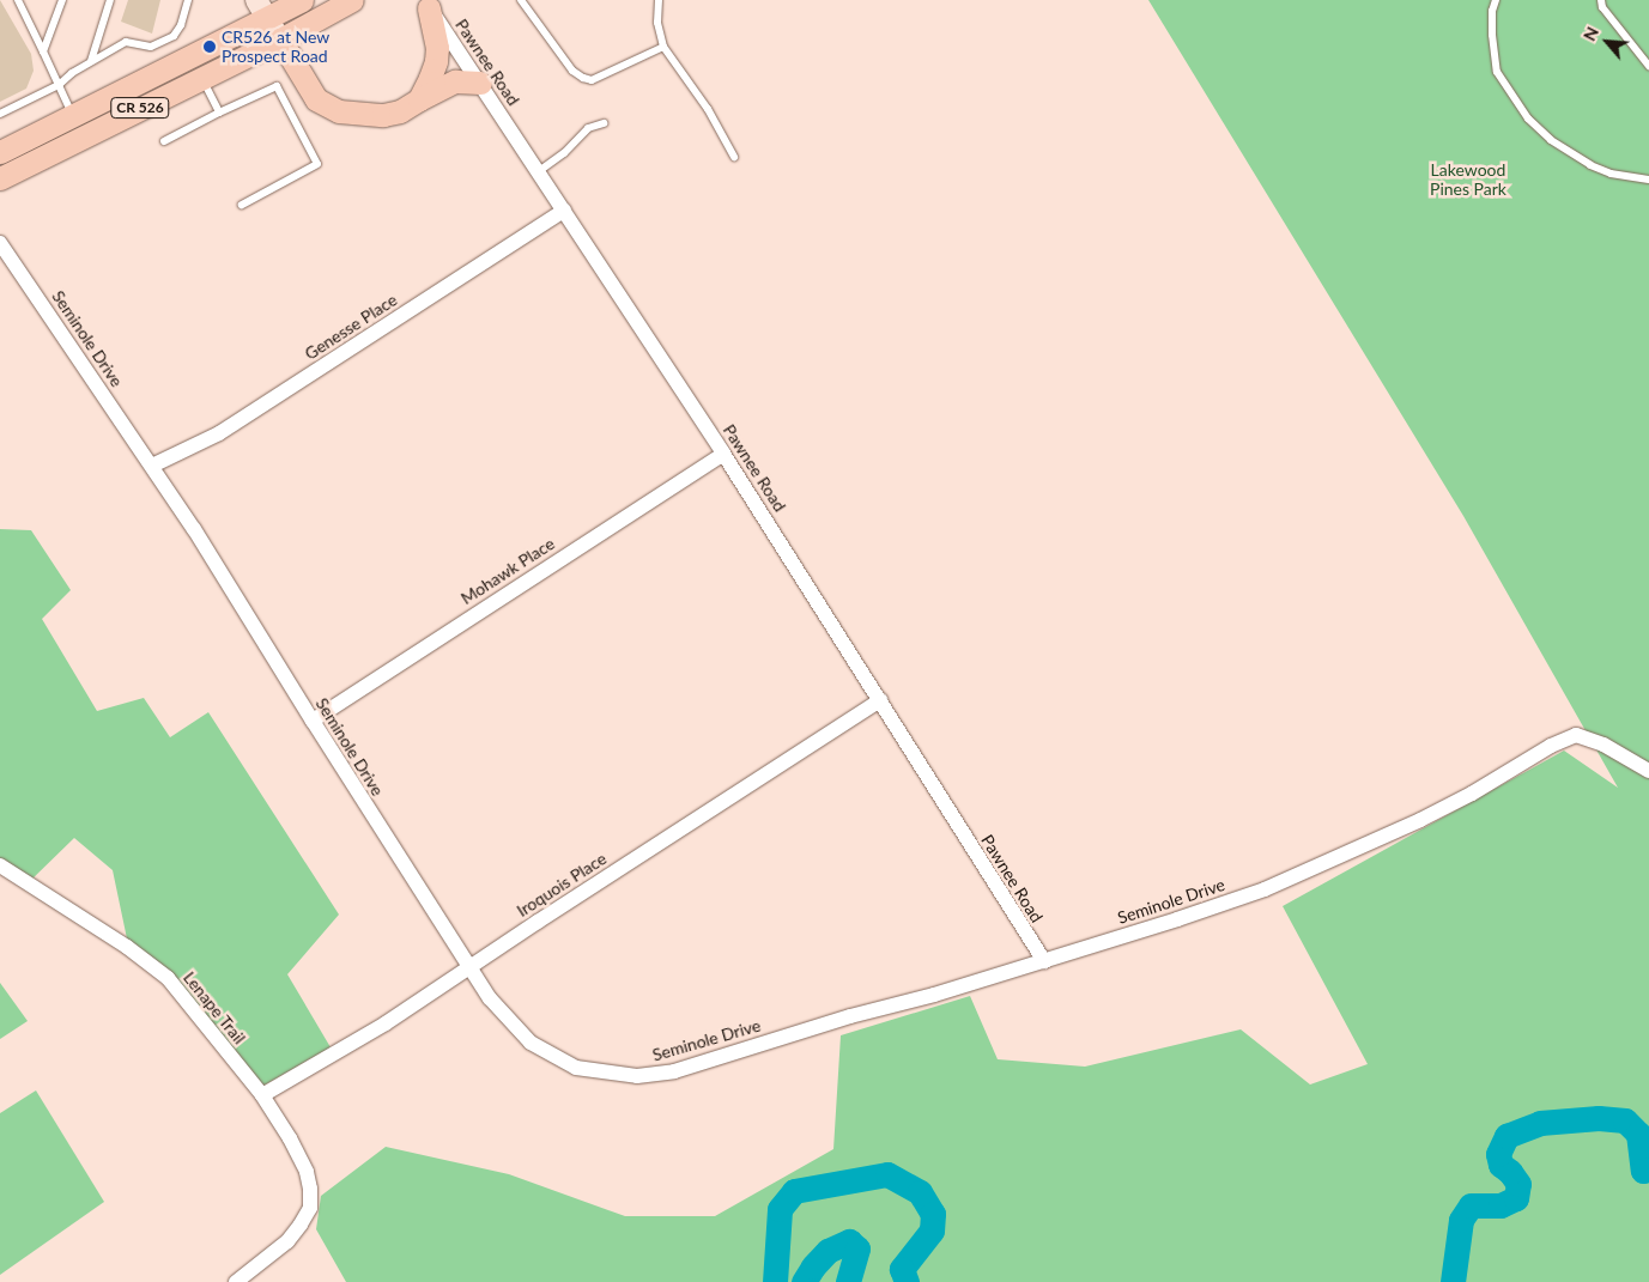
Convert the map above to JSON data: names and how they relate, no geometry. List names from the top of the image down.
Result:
{
  "streets": {
    "main road": ["CR 526"],
    "street": [
      "Pawnee Road",
      "Genesse Place",
      "Seminole Drive",
      "Mohawk Place",
      "Iroquois Place",
      "Lenape Trail"
    ]
  },
  "crossings": [
    ["Pawnee Road", "Genesse Place"],
    ["Pawnee Road", "Seminole Drive"],
    ["Pawnee Road", "Mohawk Place"],
    ["Pawnee Road", "Iroquois Place"],
    ["Genesse Place", "Seminole Drive"],
    ["Seminole Drive", "Mohawk Place"],
    ["Seminole Drive", "Iroquois Place"],
    ["Iroquois Place", "Lenape Trail"]
  ],
  "parks": ["Lakewood Pines Park"],
  "places": ["CR526 at New Prospect Road"],
  "north": "top left"
}
